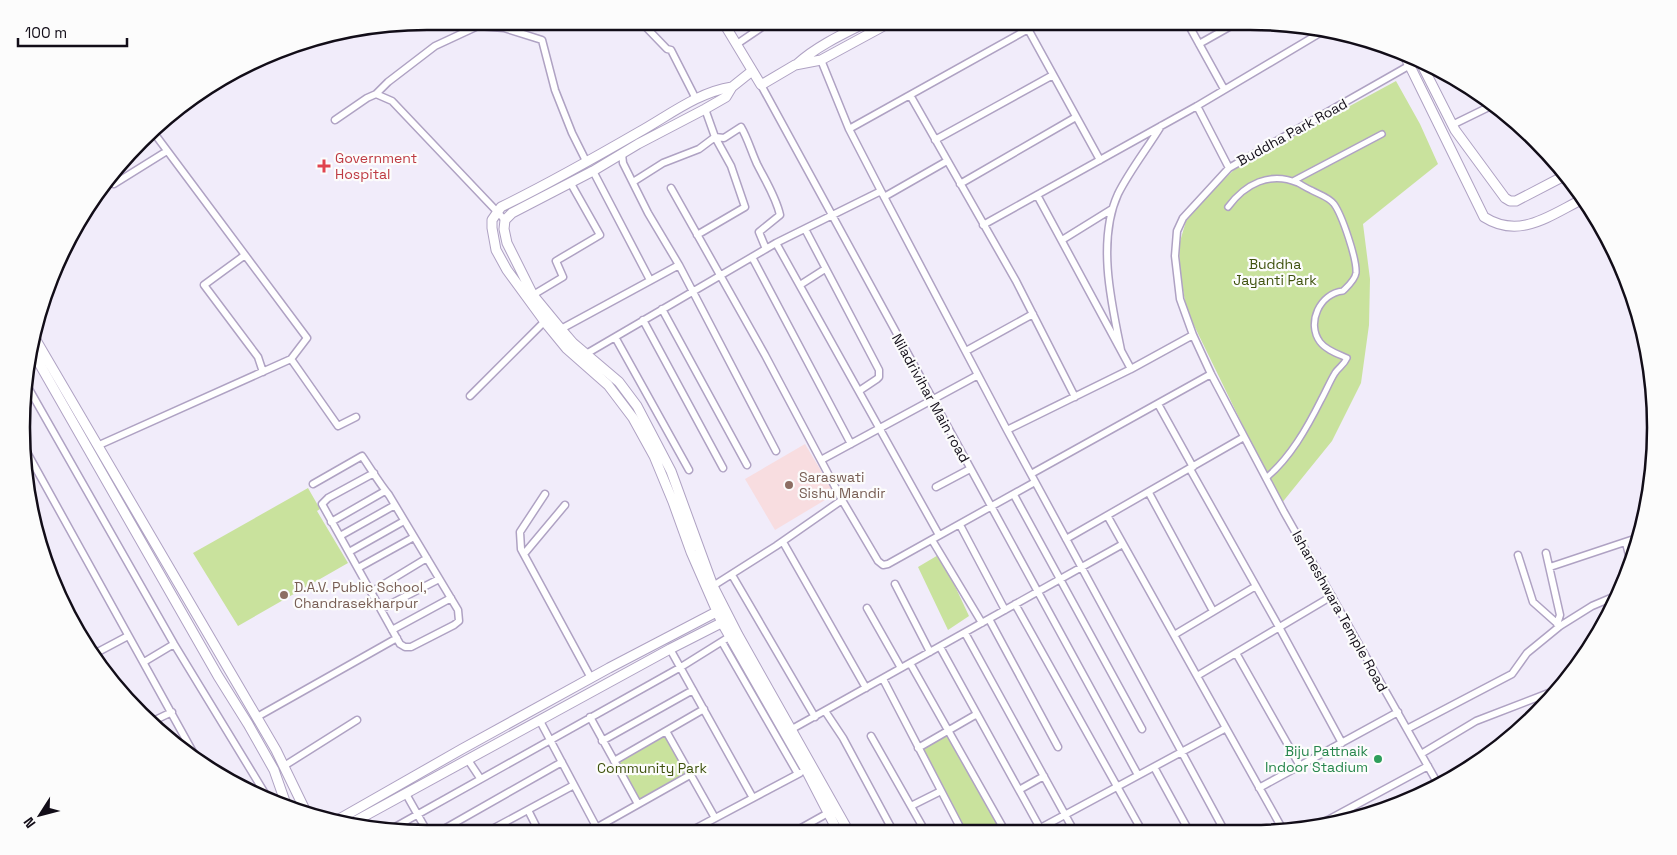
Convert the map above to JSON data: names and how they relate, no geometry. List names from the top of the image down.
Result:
{
  "streets": {
    "street": ["Buddha Park Road", "Niladrivihar Main road", "Ishaneshwara Temple Road"]
  },
  "crossings": [
    ["Buddha Park Road", "Ishaneshwara Temple Road"]
  ],
  "parks": ["Buddha Jayanti Park", "Community Park"],
  "places": {
    "health": ["Government Hospital"],
    "other": ["Saraswati Sishu Mandir", "D.A.V. Public School, Chandrasekharpur", "Biju Pattnaik Indoor Stadium"]
  },
  "scale_bar": "100 m",
  "north": "bottom left"
}
